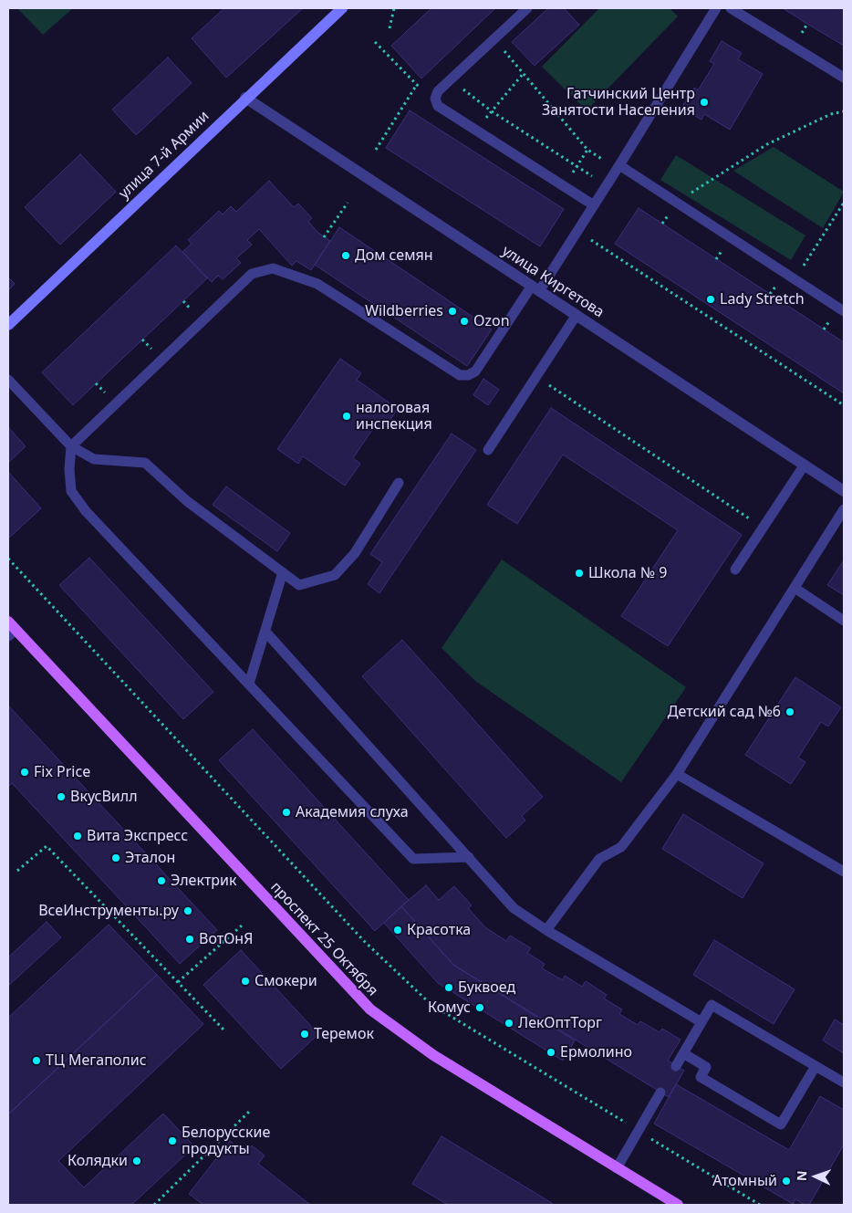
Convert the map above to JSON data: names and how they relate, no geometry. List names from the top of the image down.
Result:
{
  "streets": {
    "main road": ["проспект 25 Октября"],
    "street": ["улица 7-й Армии", "улица Киргетова"]
  },
  "crossings": [
    ["улица 7-й Армии", "улица Киргетова"]
  ],
  "places": [
    "Гатчинский Центр Занятости Населения",
    "Дом семян",
    "Lady Stretch",
    "Wildberries",
    "Ozon",
    "налоговая инспекция",
    "Школа № 9",
    "Детский сад №6",
    "Fix Price",
    "ВкусВилл",
    "Академия слуха",
    "Вита Экспресс",
    "Эталон",
    "Электрик",
    "ВсеИнструменты.ру",
    "Красотка",
    "ВотОнЯ",
    "Смокери",
    "Буквоед",
    "Комус",
    "ЛекОптТорг",
    "Теремок",
    "Ермолино",
    "ТЦ Мегаполис",
    "Белорусские продукты",
    "Колядки",
    "Атомный"
  ],
  "north": "left"
}
